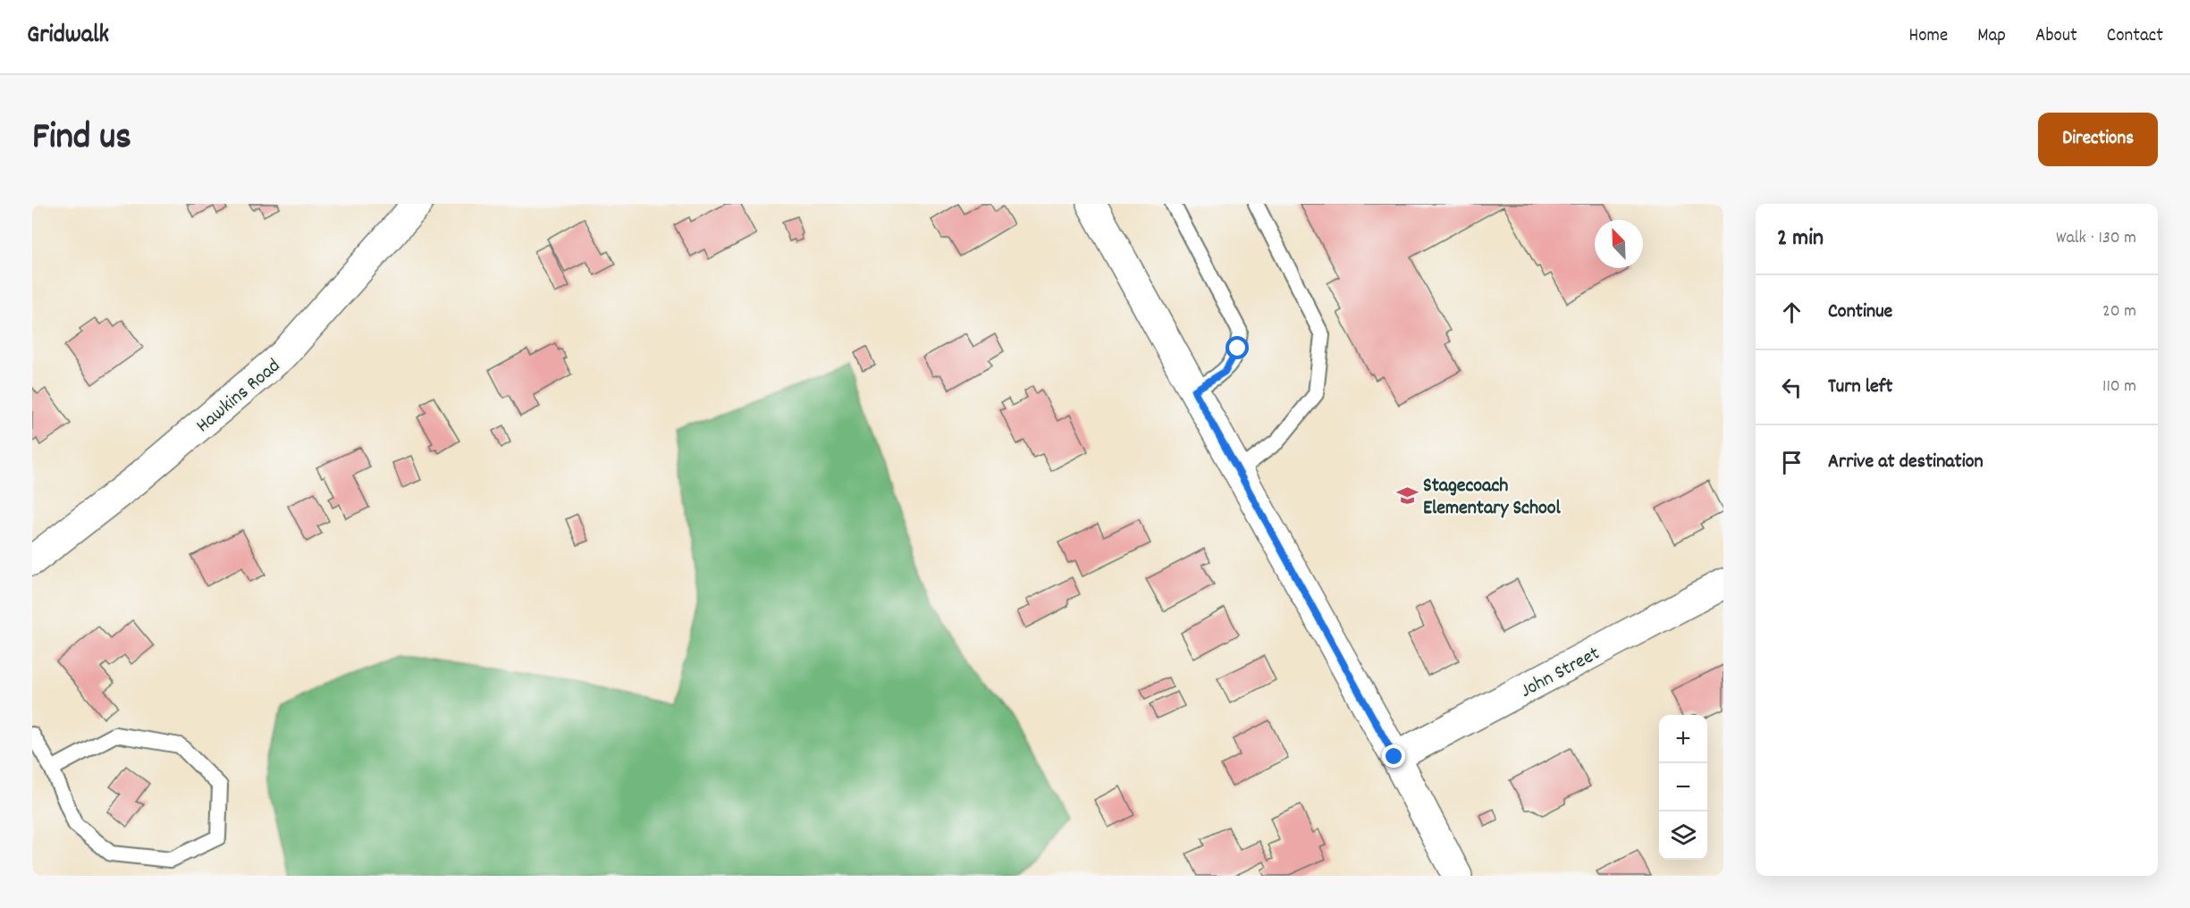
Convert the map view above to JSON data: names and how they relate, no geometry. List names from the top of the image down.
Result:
{
  "streets": {
    "street": ["Hawkins Road", "John Street"]
  },
  "places": {
    "school or university": ["Stagecoach Elementary School"]
  },
  "north": "top left",
  "page": {
    "header": "Gridwalk",
    "nav": [
      "Home",
      "Map",
      "About",
      "Contact"
    ],
    "title": "Find us",
    "buttons": "Directions",
    "heading": ["2 min", "Walk · 130 m"],
    "list": [
      ["Continue", "20 m"],
      ["Turn left", "110 m"],
      "Arrive at destination"
    ],
    "map_buttons": ["+", "−"]
  }
}
